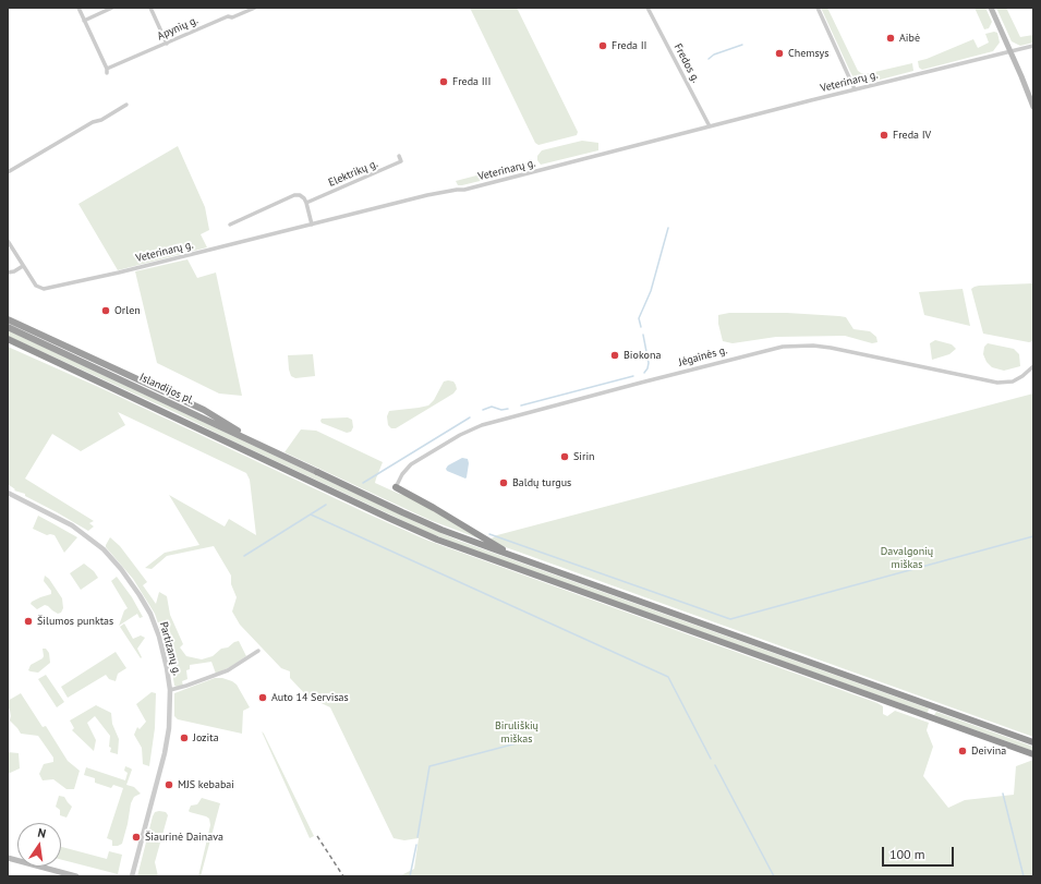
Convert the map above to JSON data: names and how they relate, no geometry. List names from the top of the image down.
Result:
{
  "streets": {
    "highway": ["Islandijos pl."],
    "street": [
      "Apynių g.",
      "Fredos g.",
      "Veterinarų g.",
      "Elektrikų g.",
      "Jėgainės g.",
      "Partizanų g."
    ]
  },
  "crossings": [
    ["Fredos g.", "Veterinarų g."]
  ],
  "parks": ["Davalgonių miškas", "Biruliškių miškas"],
  "places": [
    "Aibė",
    "Freda II",
    "Chemsys",
    "Freda III",
    "Freda IV",
    "Orlen",
    "Biokona",
    "Sirin",
    "Baldų turgus",
    "Šilumos punktas",
    "Auto 14 Servisas",
    "Jozita",
    "Deivina",
    "MJS kebabai",
    "Šiaurinė Dainava"
  ],
  "scale_bar": "100 m",
  "north": "top"
}
